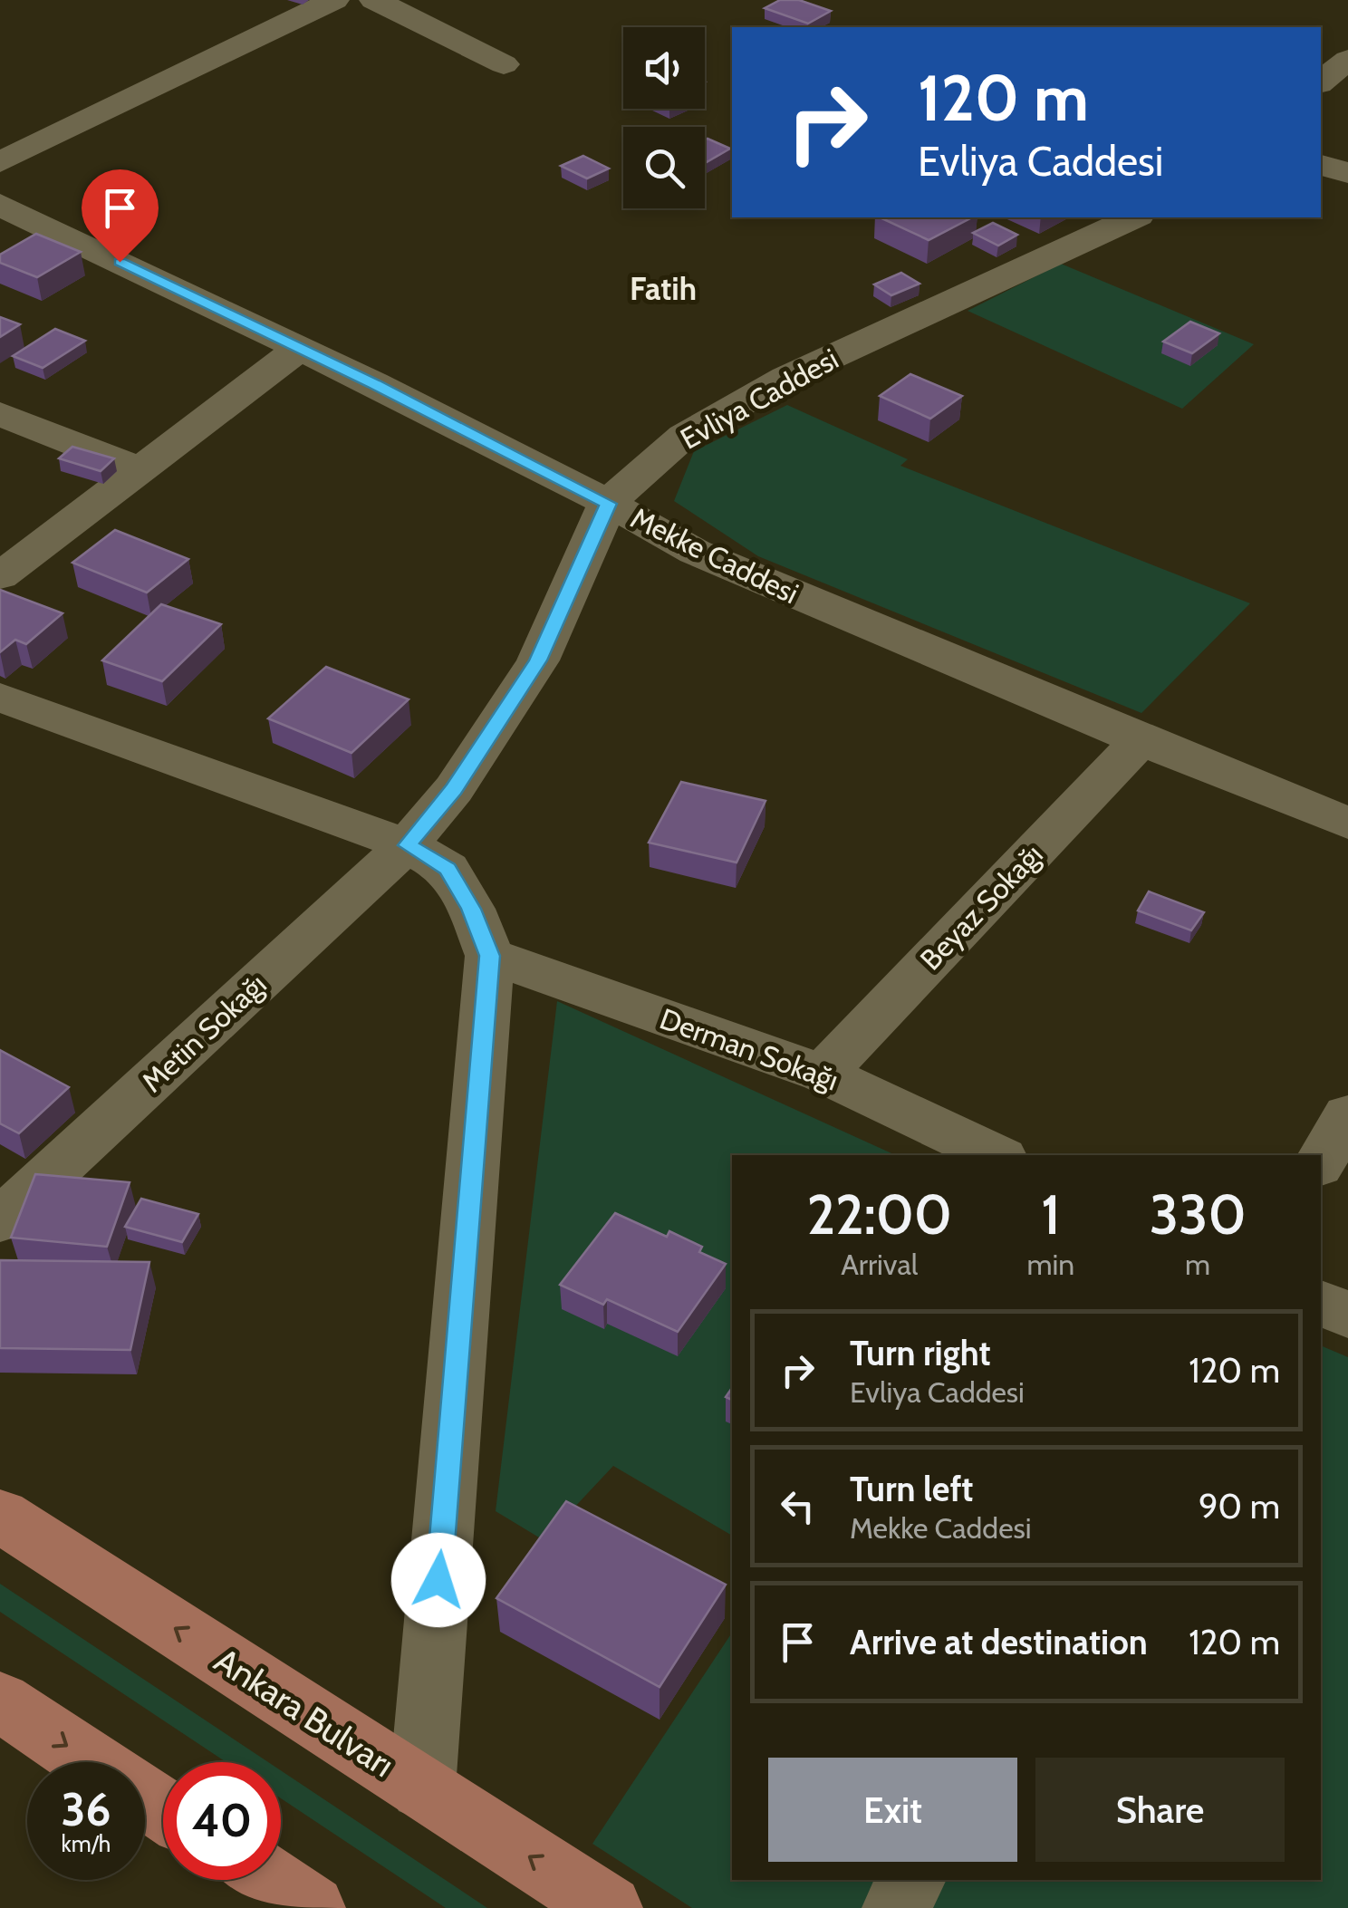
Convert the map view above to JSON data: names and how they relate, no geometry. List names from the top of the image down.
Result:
{
  "streets": {
    "main road": ["Ankara Bulvarı"],
    "street": [
      "Evliya Caddesi",
      "Mekke Caddesi",
      "Beyaz Sokağı",
      "Metin Sokağı",
      "Derman Sokağı"
    ]
  },
  "crossings": [
    ["Evliya Caddesi", "Mekke Caddesi"],
    ["Evliya Caddesi", "Metin Sokağı"],
    ["Mekke Caddesi", "Beyaz Sokağı"],
    ["Beyaz Sokağı", "Derman Sokağı"]
  ],
  "one_way": ["Ankara Bulvarı"],
  "districts": ["Fatih"],
  "page": {
    "turn": ["120 m", "Evliya Caddesi"],
    "eta": [
      "22:00",
      "Arrival",
      "1",
      "min",
      "330",
      "m"
    ],
    "list": [
      {
        "name": "Turn right",
        "note": "Evliya Caddesi",
        "value": "120 m"
      },
      {
        "name": "Turn left",
        "note": "Mekke Caddesi",
        "value": "90 m"
      },
      {
        "name": "Arrive at destination",
        "value": "120 m"
      }
    ],
    "buttons": ["Exit", "Share"],
    "speed": "36 km/h",
    "limit": "40"
  }
}
